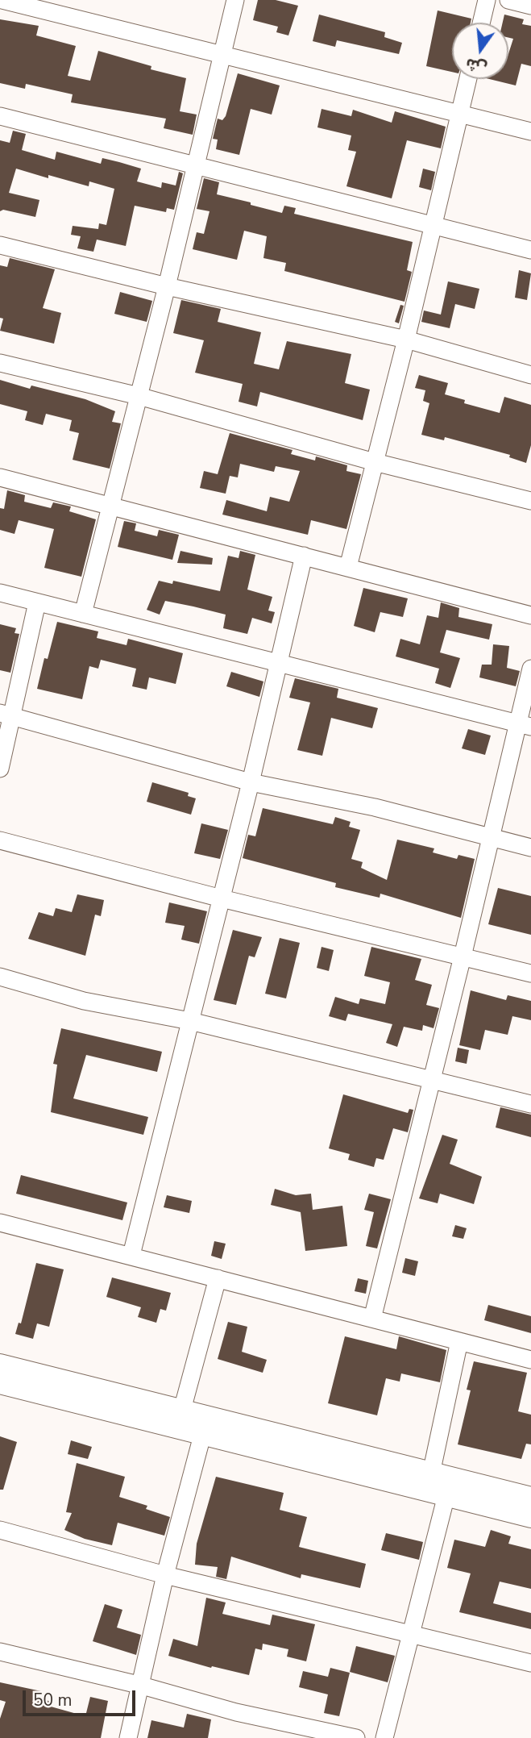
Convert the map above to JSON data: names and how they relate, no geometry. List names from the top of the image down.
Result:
{
  "scale_bar": "50 m",
  "north": "bottom"
}
